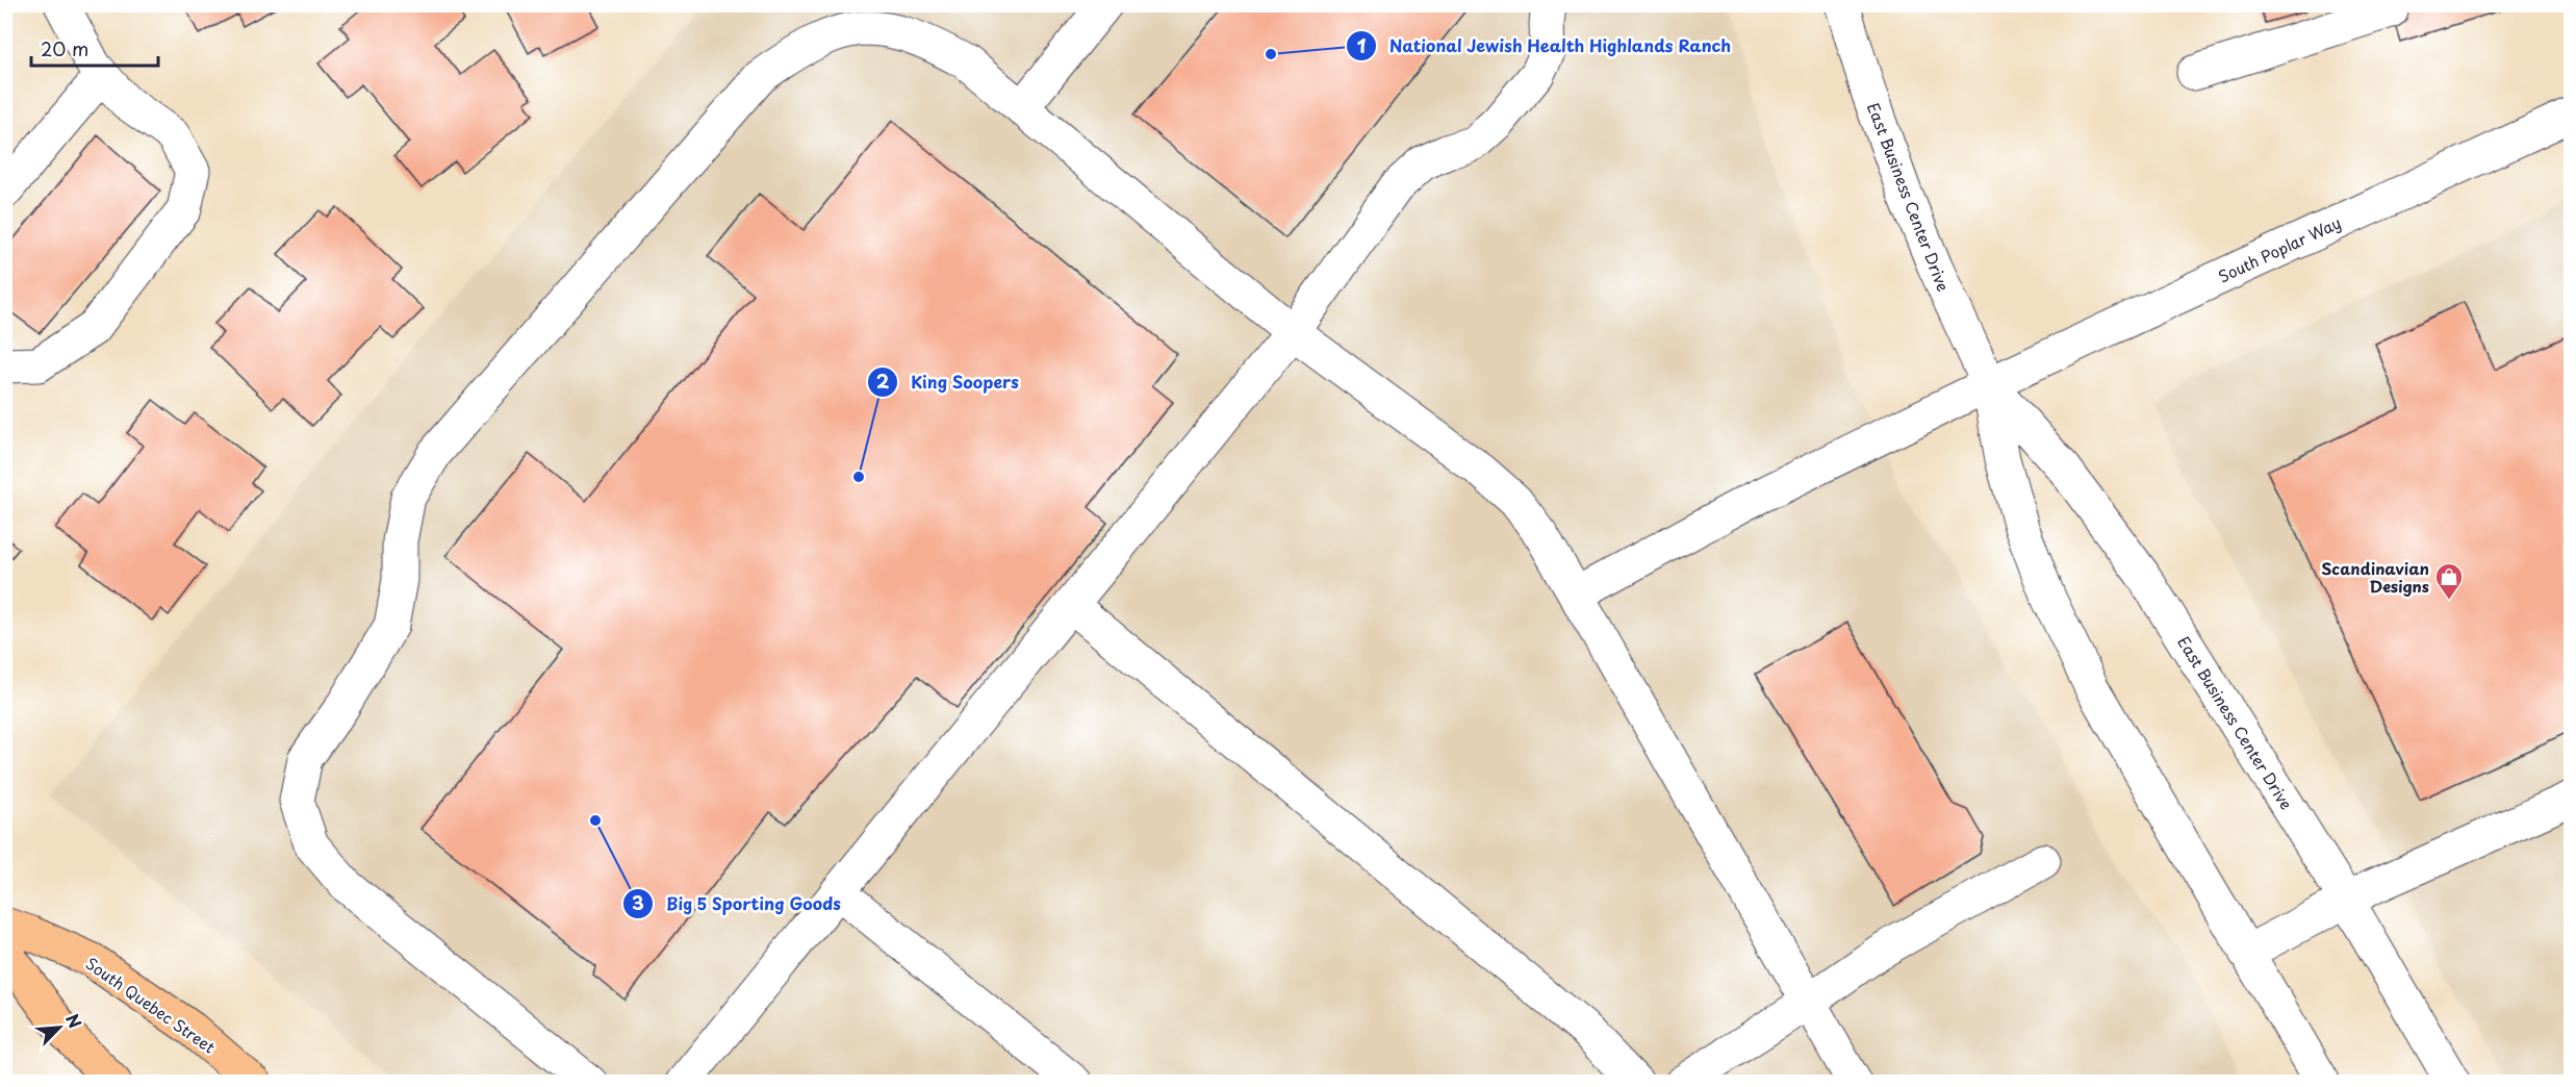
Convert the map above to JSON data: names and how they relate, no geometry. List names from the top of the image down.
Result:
{
  "streets": {
    "main road": ["South Quebec Street"],
    "street": ["East Business Center Drive", "South Poplar Way"]
  },
  "crossings": [
    ["East Business Center Drive", "South Poplar Way"]
  ],
  "places": {
    "other": ["National Jewish Health Highlands Ranch", "King Soopers", "Big 5 Sporting Goods"],
    "shop": ["Scandinavian Designs"]
  },
  "scale_bar": "20 m",
  "north": "top right"
}
